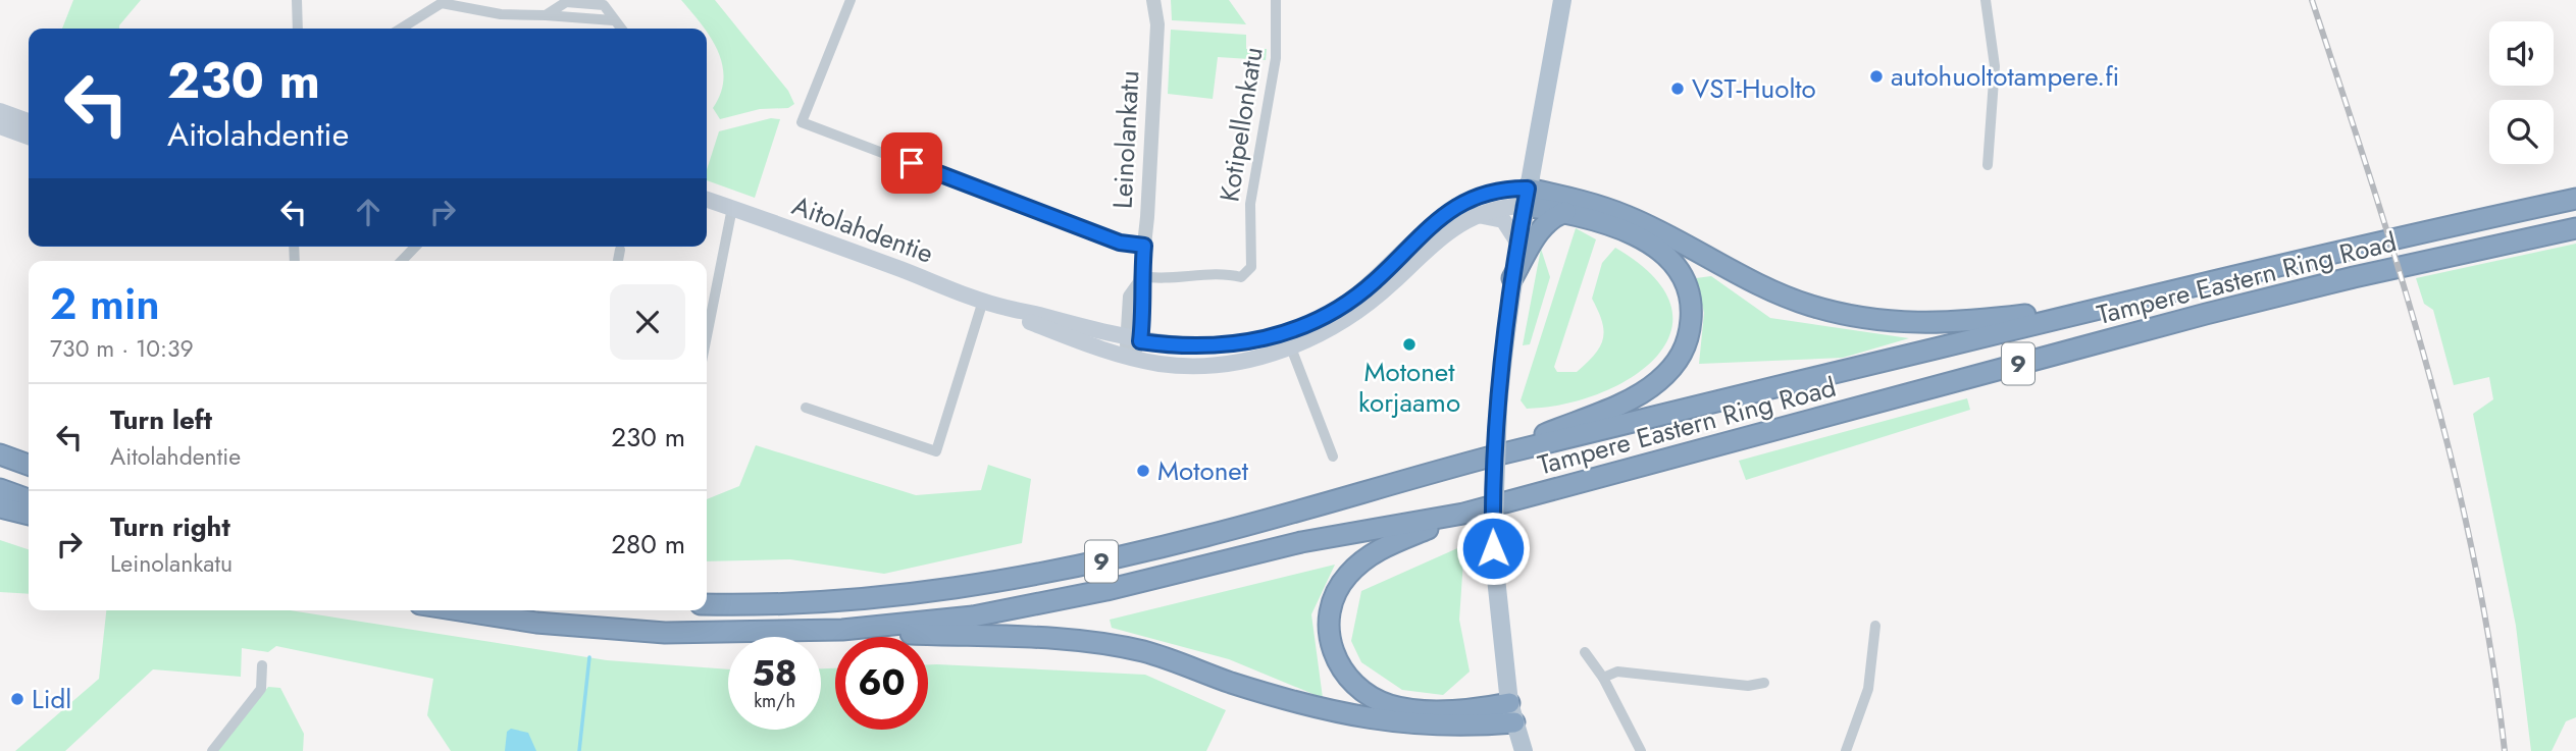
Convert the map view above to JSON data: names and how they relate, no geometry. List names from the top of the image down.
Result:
{
  "streets": {
    "highway": ["Tampere Eastern Ring Road", "9"],
    "main road": ["Aitolahdentie"],
    "street": ["Kotipellonkatu", "Leinolankatu"]
  },
  "crossings": [
    ["Kotipellonkatu", "Leinolankatu"],
    ["Leinolankatu", "Aitolahdentie"]
  ],
  "places": [
    "autohuoltotampere.fi",
    "VST-Huolto",
    "Motonet korjaamo",
    "Motonet",
    "Lidl"
  ],
  "page": {
    "turn": ["230 m", "Aitolahdentie"],
    "heading": ["2 min", "730 m · 10:39"],
    "list": [
      {
        "name": "Turn left",
        "note": "Aitolahdentie",
        "value": "230 m"
      },
      {
        "name": "Turn right",
        "note": "Leinolankatu",
        "value": "280 m"
      }
    ],
    "speed": "58 km/h",
    "limit": "60"
  }
}
